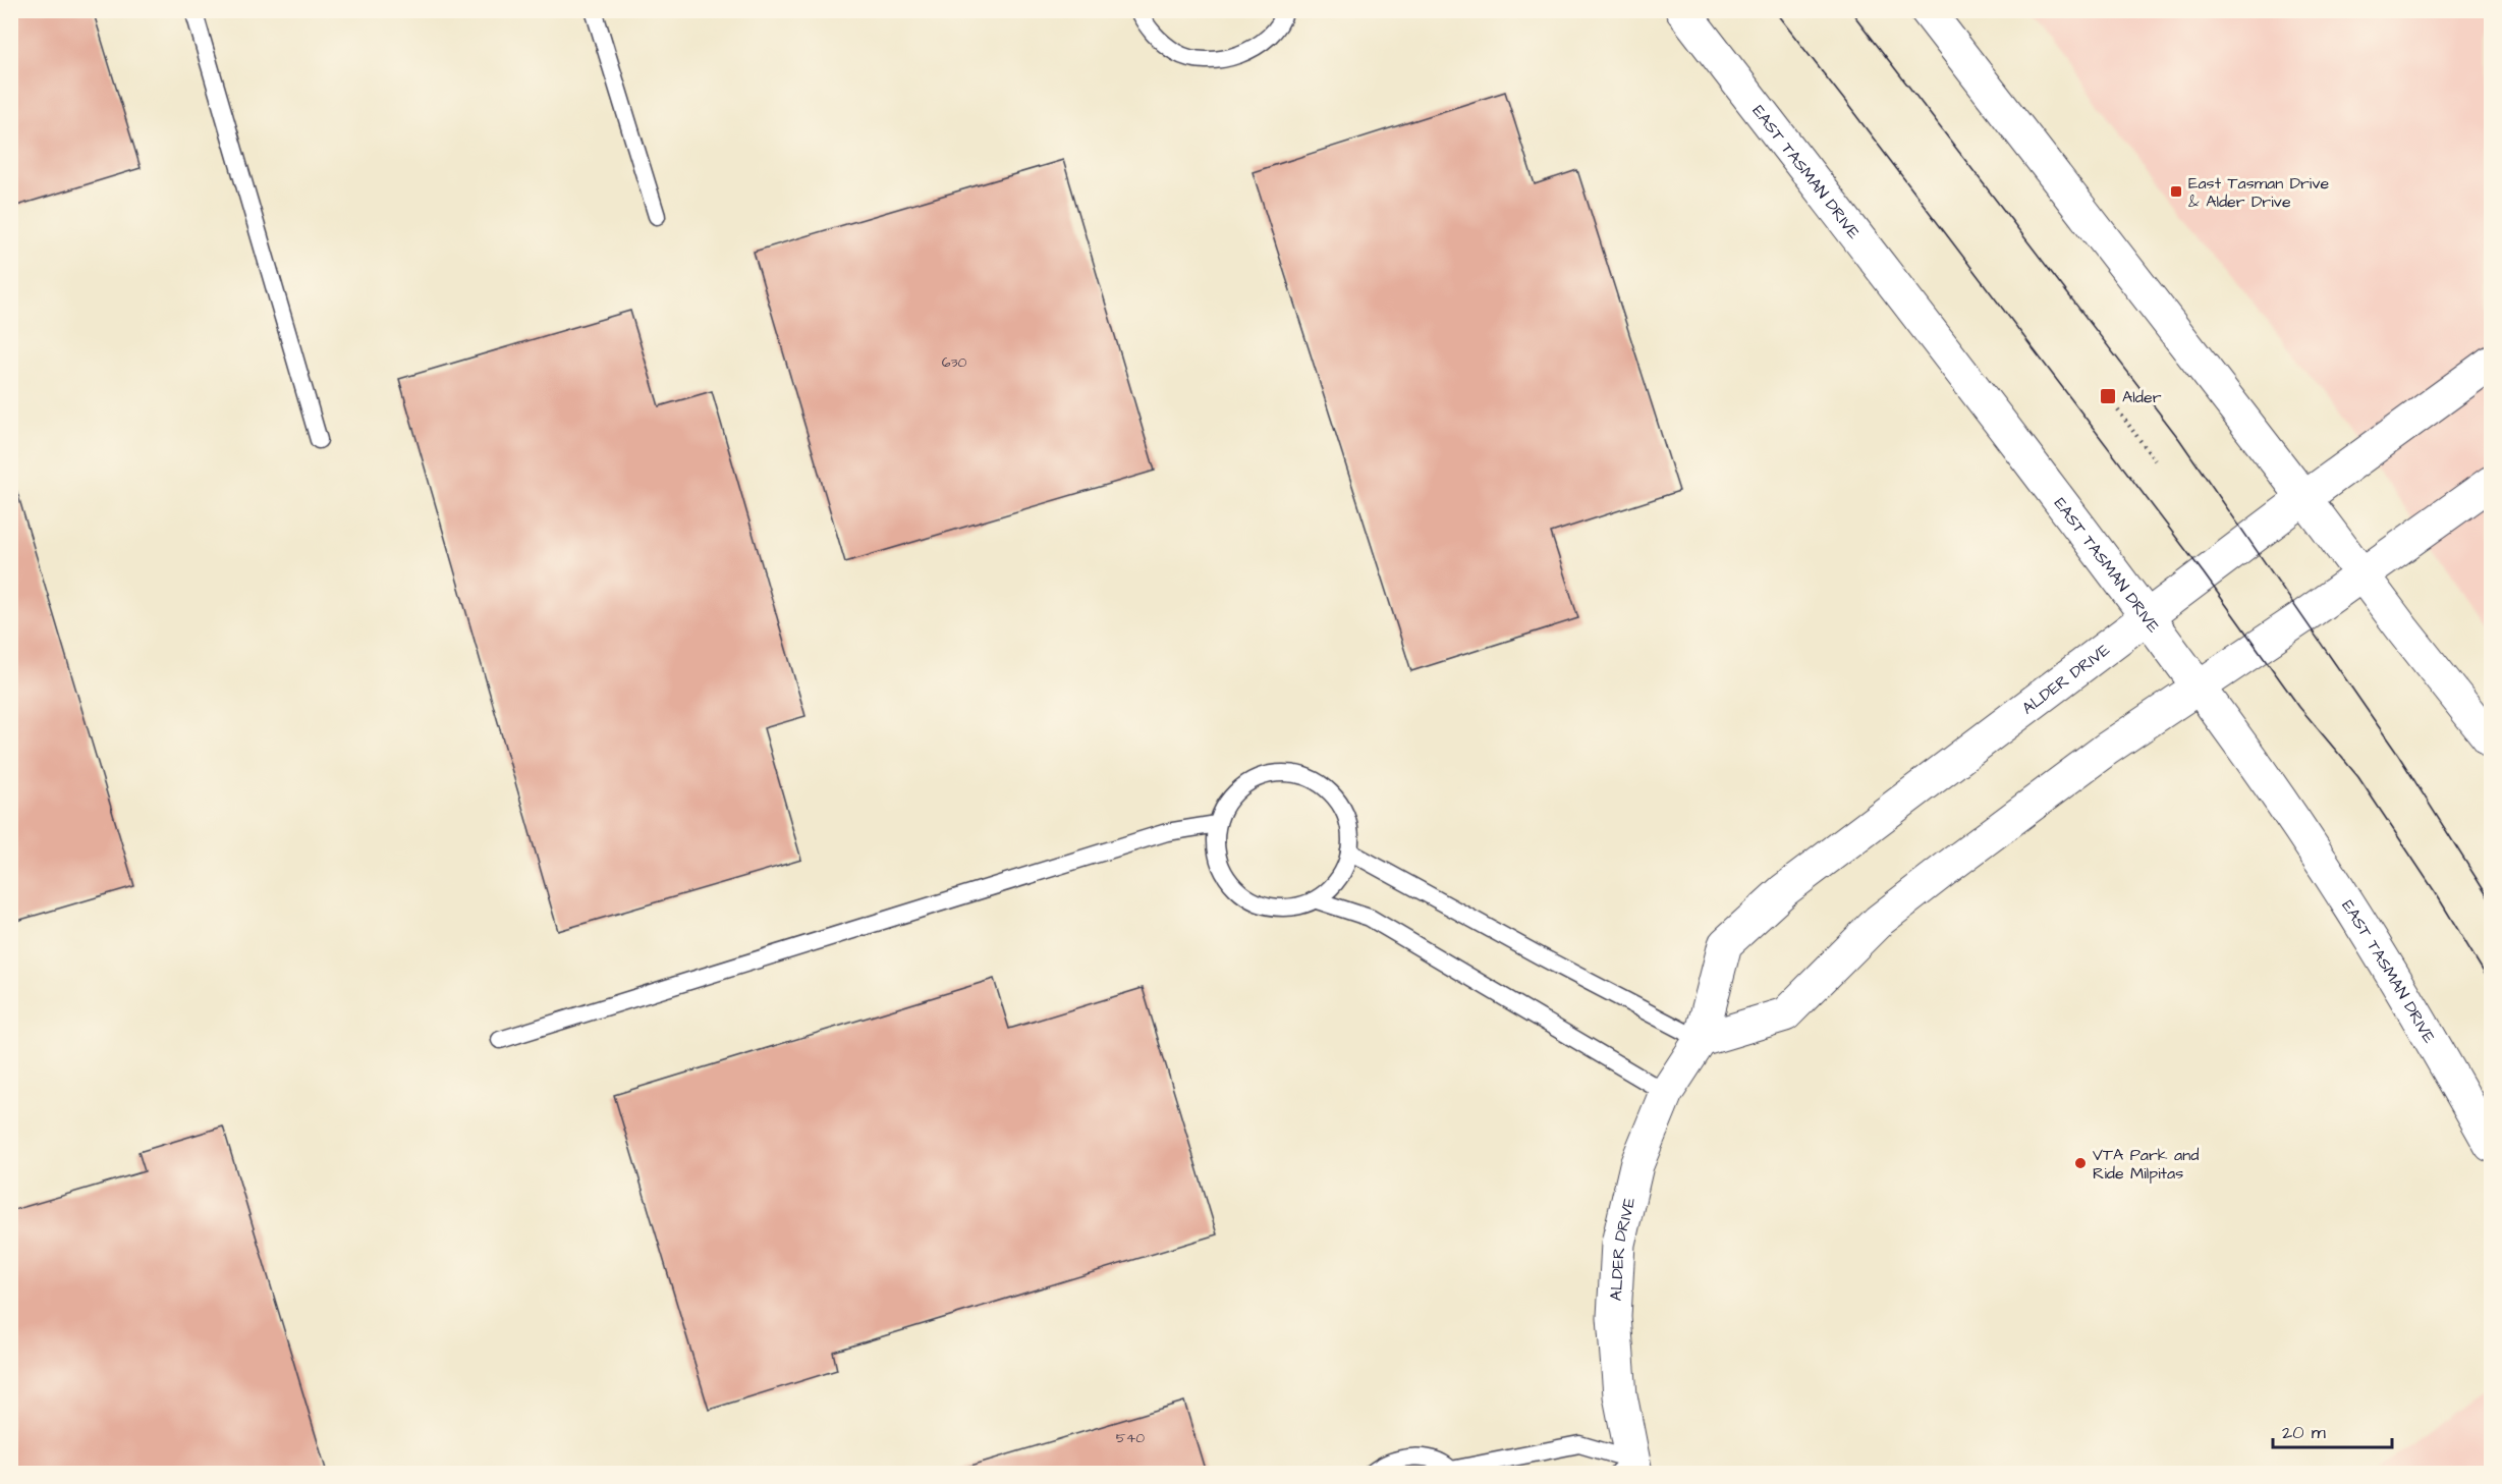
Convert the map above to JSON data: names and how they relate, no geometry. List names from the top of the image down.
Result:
{
  "streets": {
    "street": ["EAST TASMAN DRIVE", "ALDER DRIVE"]
  },
  "crossings": [
    ["EAST TASMAN DRIVE", "ALDER DRIVE"]
  ],
  "places": {
    "transit": ["East Tasman Drive & Alder Drive", "Alder"],
    "other": ["VTA Park and Ride Milpitas"]
  },
  "house_numbers": ["630", "540"],
  "scale_bar": "20 m"
}
